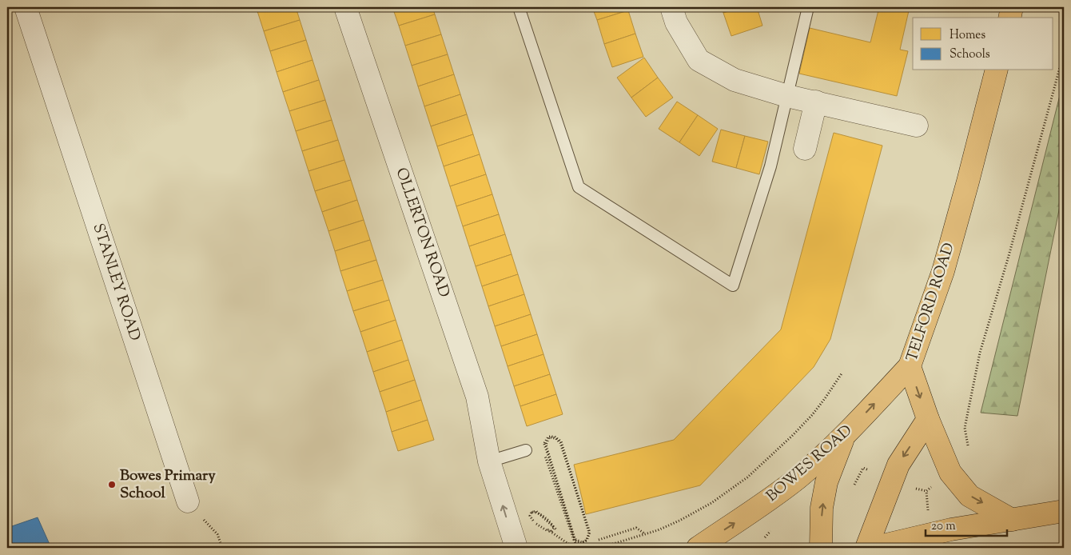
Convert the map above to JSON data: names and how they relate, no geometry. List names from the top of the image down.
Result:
{
  "streets": {
    "main road": ["TELFORD ROAD", "BOWES ROAD"],
    "street": ["OLLERTON ROAD", "STANLEY ROAD"]
  },
  "crossings": [
    ["TELFORD ROAD", "BOWES ROAD"]
  ],
  "one_way": ["TELFORD ROAD"],
  "places": ["Bowes Primary School"],
  "legend": ["Homes", "Schools"],
  "scale_bar": "20 m"
}
